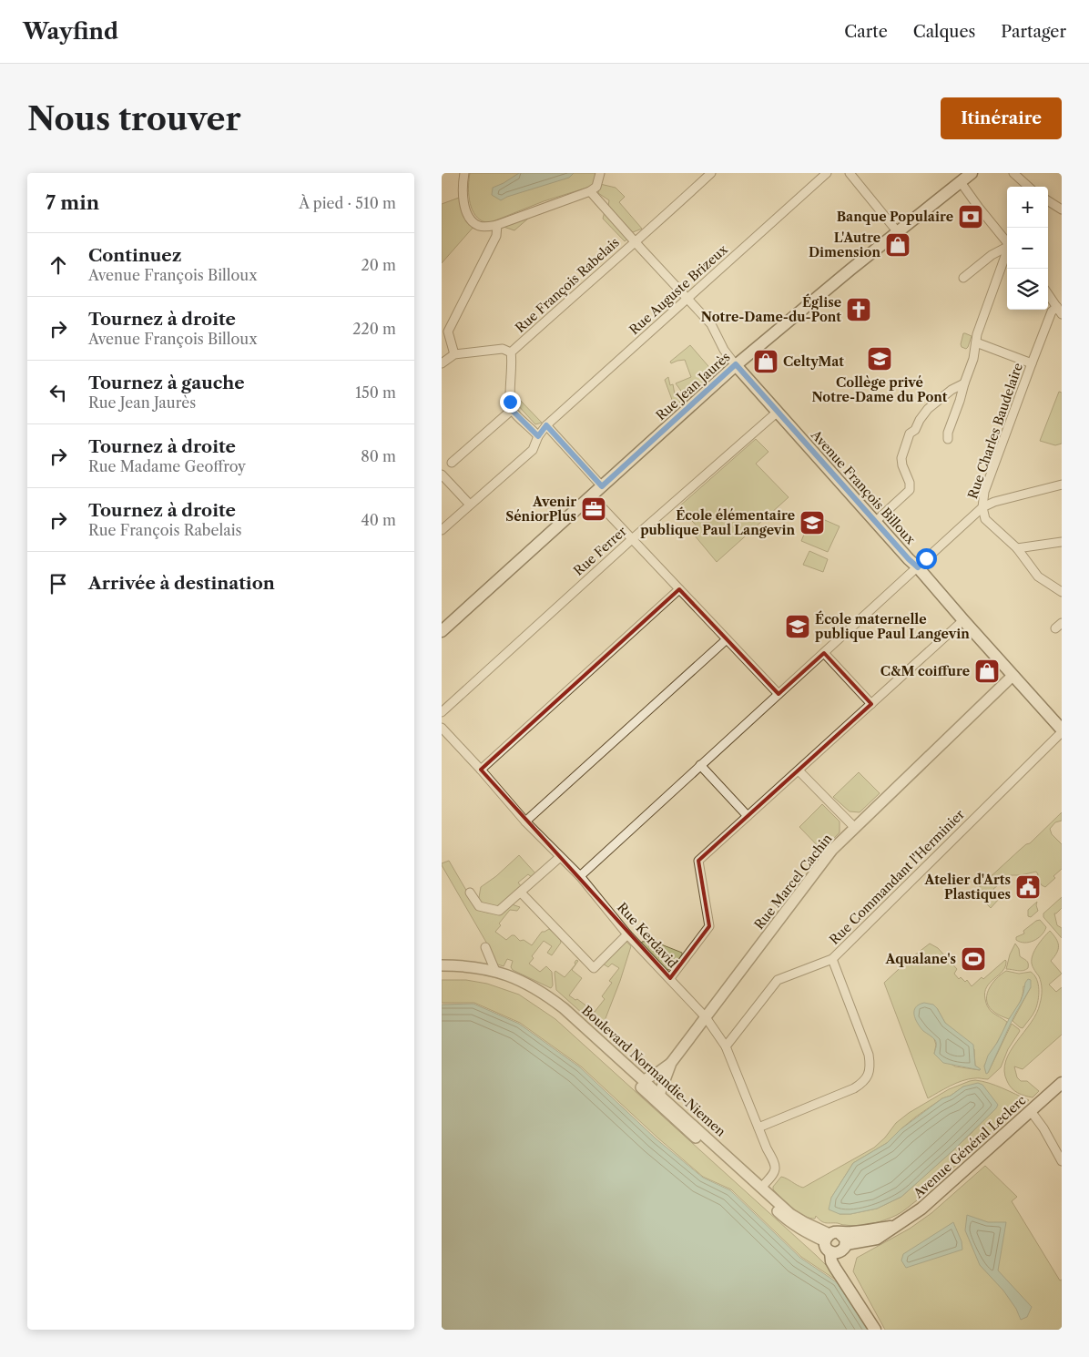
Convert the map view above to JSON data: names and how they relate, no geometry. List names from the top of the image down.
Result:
{
  "streets": {
    "main road": ["Rue Jean Jaurès", "Avenue François Billoux", "Avenue Général Leclerc"],
    "street": [
      "Rue François Rabelais",
      "Rue Auguste Brizeux",
      "Rue Charles Baudelaire",
      "Rue Ferrer",
      "Rue Commandant l'Herminier",
      "Rue Marcel Cachin",
      "Rue Kerdavid",
      "Boulevard Normandie-Niemen"
    ]
  },
  "crossings": [
    ["Rue Jean Jaurès", "Avenue François Billoux"],
    ["Rue Charles Baudelaire", "Avenue François Billoux"],
    ["Rue Charles Baudelaire", "Rue Kerdavid"],
    ["Avenue François Billoux", "Rue Ferrer"],
    ["Avenue François Billoux", "Rue Commandant l'Herminier"],
    ["Avenue François Billoux", "Rue Marcel Cachin"],
    ["Rue Commandant l'Herminier", "Rue Kerdavid"],
    ["Rue Marcel Cachin", "Rue Kerdavid"],
    ["Rue Marcel Cachin", "Boulevard Normandie-Niemen"],
    ["Rue Kerdavid", "Boulevard Normandie-Niemen"],
    ["Boulevard Normandie-Niemen", "Avenue Général Leclerc"]
  ],
  "places": {
    "bank": ["Banque Populaire"],
    "shop": ["L'Autre Dimension", "CeltyMat", "C&M coiffure"],
    "church": ["Église Notre-Dame-du-Pont"],
    "school or university": ["Collège privé Notre-Dame du Pont", "École élémentaire publique Paul Langevin", "École maternelle publique Paul Langevin"],
    "office": ["Avenir SéniorPlus"],
    "public building": ["Atelier d'Arts Plastiques"],
    "sports": ["Aqualane's"]
  },
  "page": {
    "header": "Wayfind",
    "nav": ["Carte", "Calques", "Partager"],
    "buttons": "Itinéraire",
    "title": "Nous trouver",
    "heading": ["7 min", "À pied · 510 m"],
    "map_buttons": ["+", "−"],
    "list": [
      ["Continuez", "Avenue François Billoux", "20 m"],
      ["Tournez à droite", "Avenue François Billoux", "220 m"],
      ["Tournez à gauche", "Rue Jean Jaurès", "150 m"],
      ["Tournez à droite", "Rue Madame Geoffroy", "80 m"],
      ["Tournez à droite", "Rue François Rabelais", "40 m"],
      "Arrivée à destination"
    ]
  }
}
